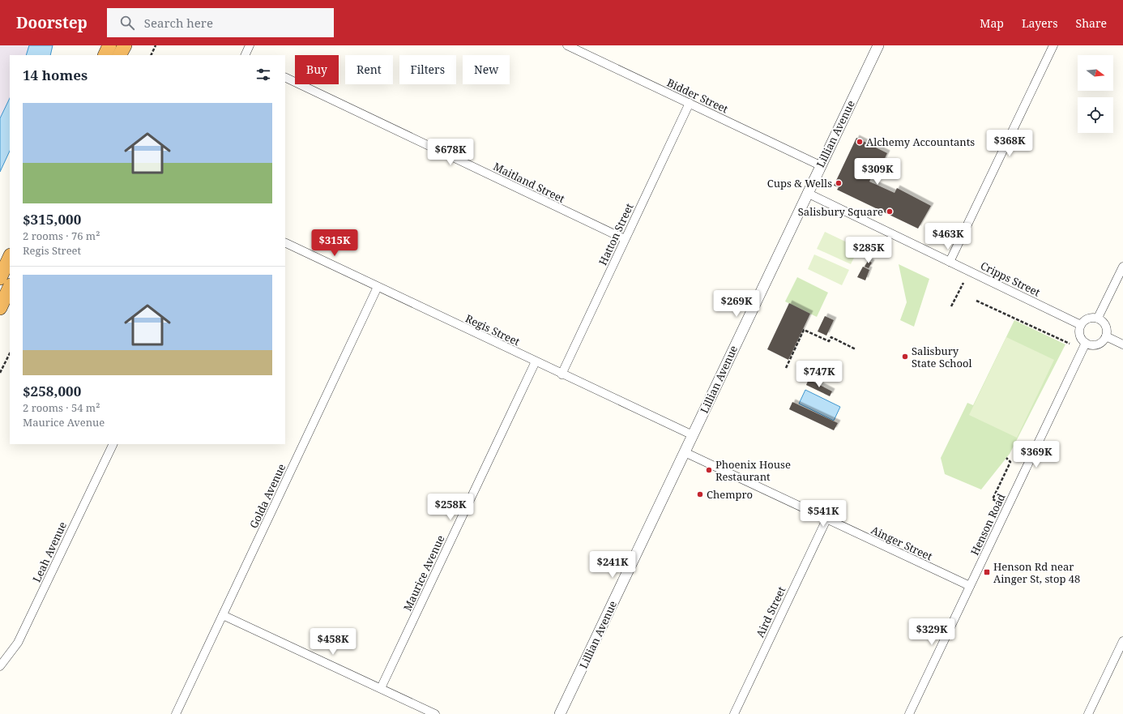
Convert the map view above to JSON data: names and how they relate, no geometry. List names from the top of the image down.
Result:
{
  "streets": {
    "street": [
      "Bidder Street",
      "Lillian Avenue",
      "Maitland Street",
      "Hatton Street",
      "Cripps Street",
      "Regis Street",
      "Golda Avenue",
      "Henson Road",
      "Ainger Street",
      "Leah Avenue",
      "Maurice Avenue",
      "Aird Street"
    ]
  },
  "crossings": [
    ["Bidder Street", "Lillian Avenue"],
    ["Bidder Street", "Hatton Street"],
    ["Lillian Avenue", "Cripps Street"],
    ["Lillian Avenue", "Regis Street"],
    ["Lillian Avenue", "Ainger Street"],
    ["Maitland Street", "Hatton Street"],
    ["Hatton Street", "Regis Street"],
    ["Cripps Street", "Henson Road"],
    ["Regis Street", "Golda Avenue"],
    ["Regis Street", "Maurice Avenue"],
    ["Henson Road", "Ainger Street"],
    ["Ainger Street", "Aird Street"]
  ],
  "places": {
    "other": [
      "Alchemy Accountants",
      "Cups & Wells",
      "Salisbury Square",
      "Salisbury State School",
      "Phoenix House Restaurant",
      "Chempro"
    ],
    "transit": ["Henson Rd near Ainger St, stop 48"]
  },
  "north": "right",
  "page": {
    "header": "Doorstep",
    "search": "Search here",
    "nav": ["Map", "Layers", "Share"],
    "chip": [
      "Buy",
      "Rent",
      "Filters",
      "New"
    ],
    "heading": "14 homes",
    "list": [
      {
        "name": "$315,000",
        "note": "2 rooms · 76 m² · Regis Street"
      },
      {
        "name": "$258,000",
        "note": "2 rooms · 54 m² · Maurice Avenue"
      }
    ],
    "price": [
      "$368K",
      "$678K",
      "$309K",
      "$463K",
      "$315K",
      "$285K",
      "$269K",
      "$747K",
      "$369K",
      "$258K",
      "$541K",
      "$241K",
      "$329K",
      "$458K"
    ]
  }
}
